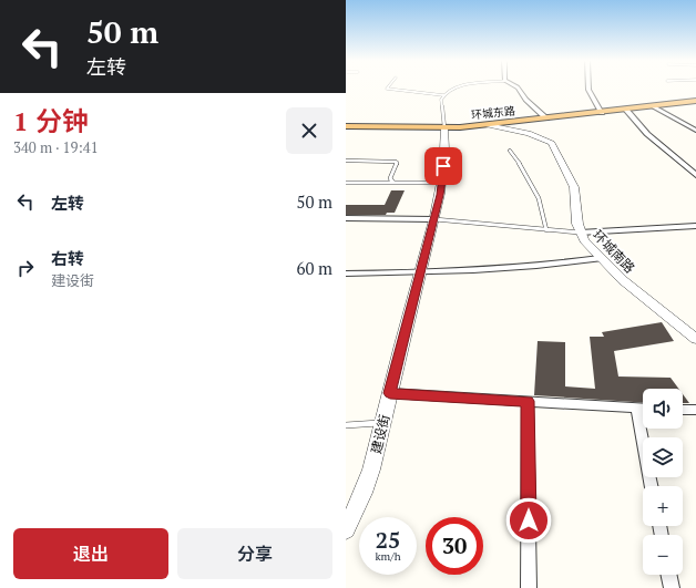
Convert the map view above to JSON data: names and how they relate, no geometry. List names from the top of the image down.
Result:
{
  "streets": {
    "highway": ["环城东路"],
    "street": ["环城南路", "建设街"]
  },
  "crossings": [
    ["环城东路", "环城南路"],
    ["环城东路", "建设街"]
  ],
  "page": {
    "turn": ["50 m", "左转"],
    "heading": ["1 分钟", "340 m · 19:41"],
    "list": [
      {
        "name": "左转",
        "value": "50 m"
      },
      {
        "name": "右转",
        "note": "建设街",
        "value": "60 m"
      }
    ],
    "map_buttons": ["+", "−"],
    "speed": "25 km/h",
    "limit": "30",
    "buttons": ["退出", "分享"]
  }
}
